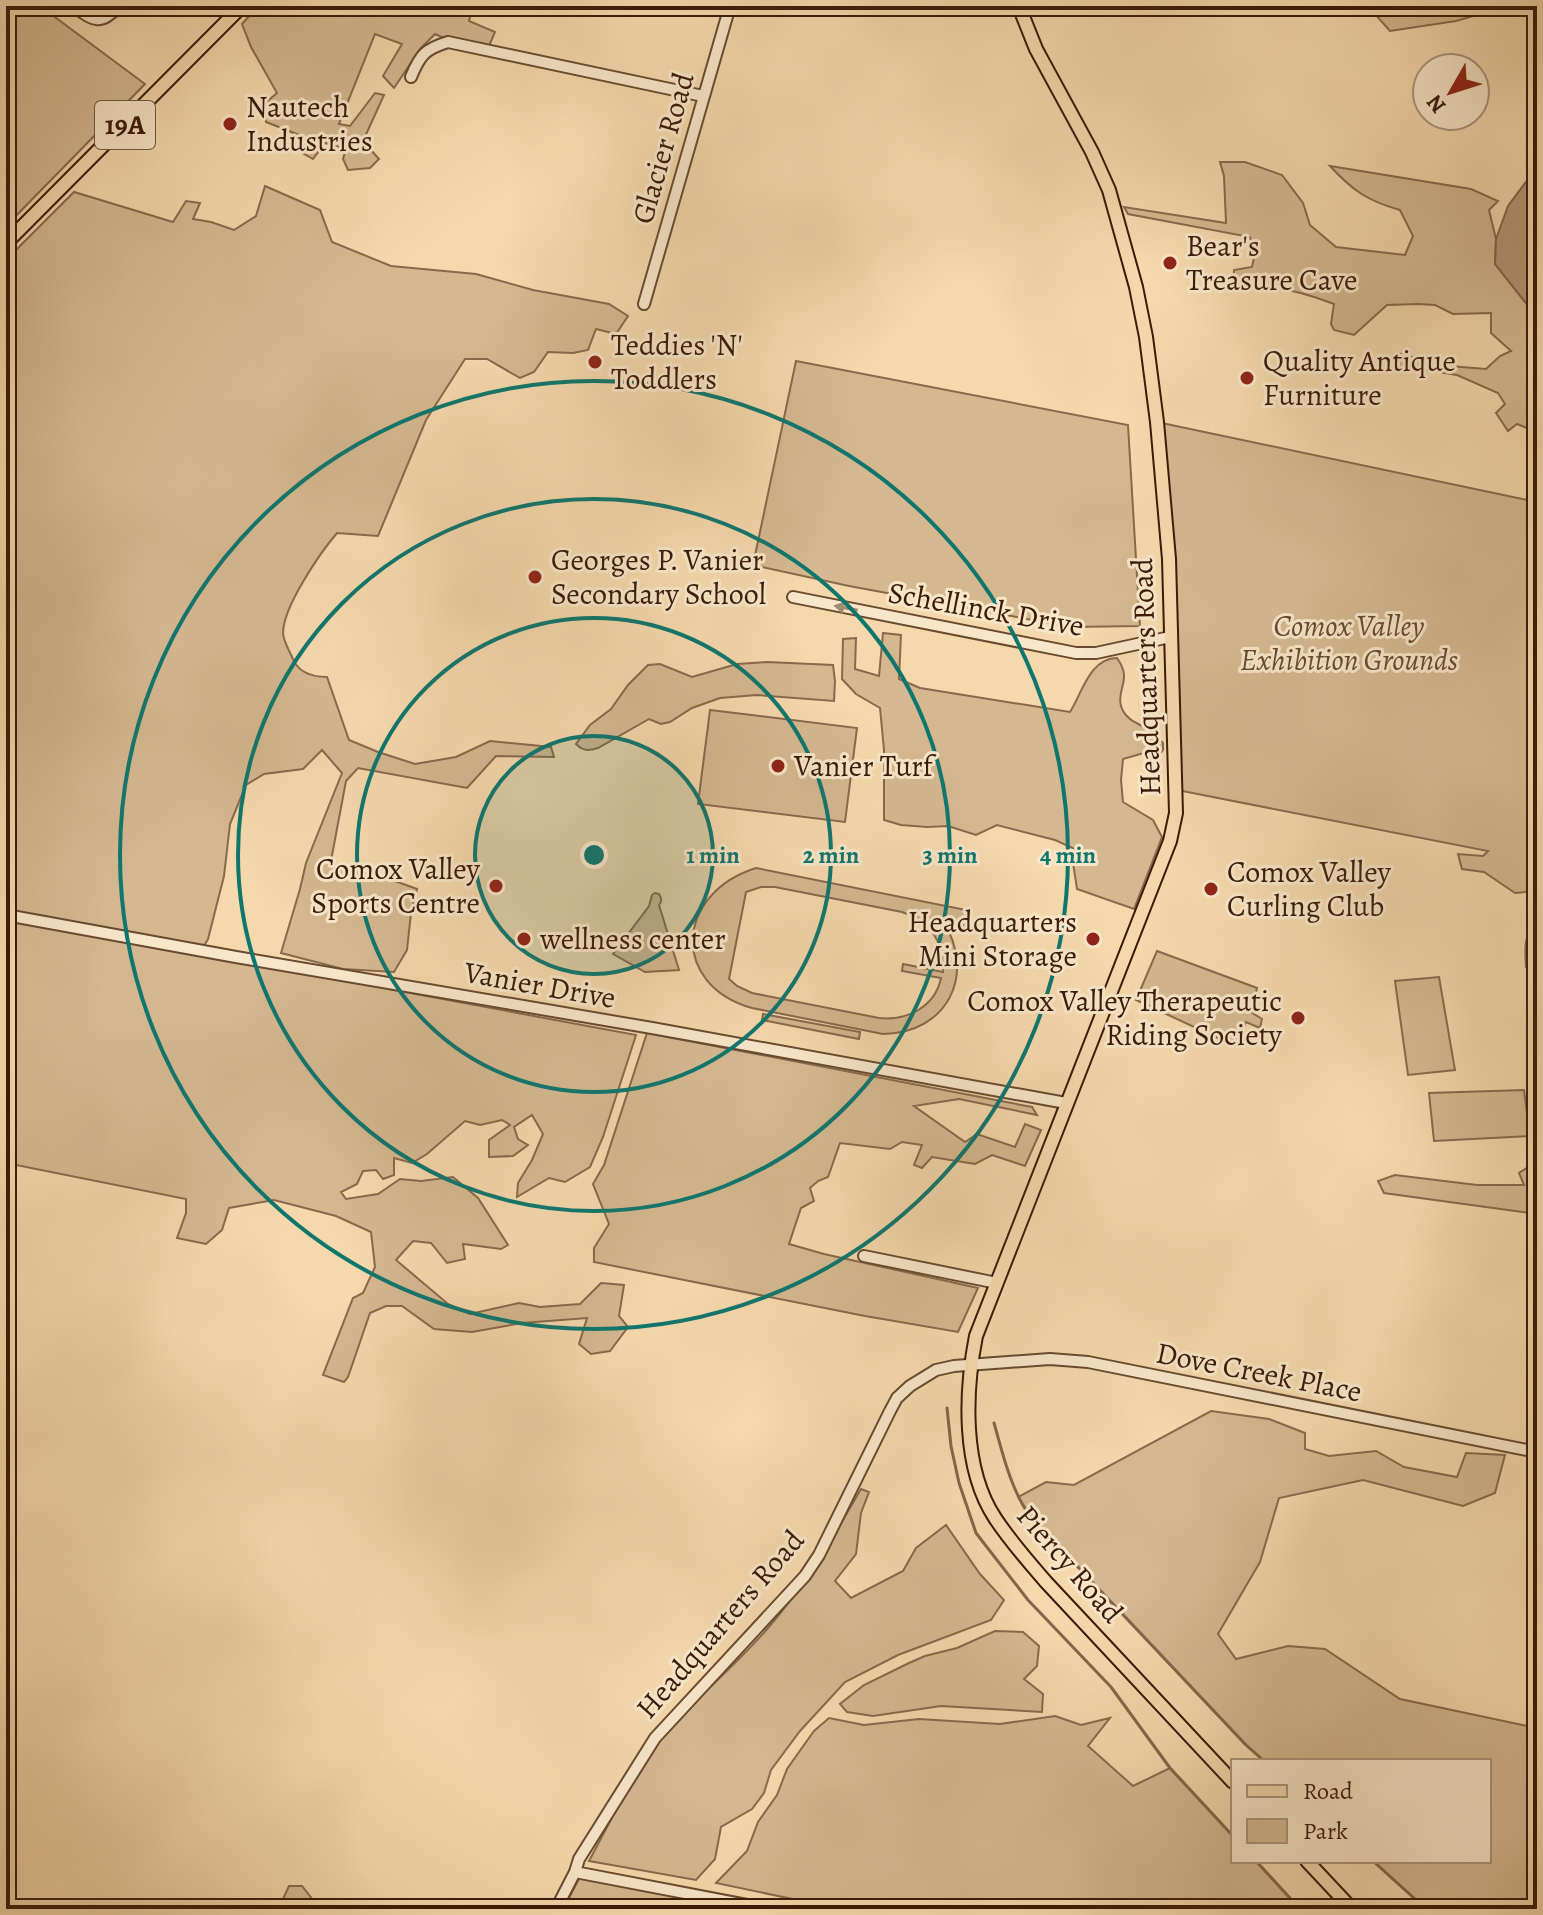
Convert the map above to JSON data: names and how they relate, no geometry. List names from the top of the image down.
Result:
{
  "streets": {
    "main road": ["19A", "Headquarters Road", "Piercy Road"],
    "street": [
      "Glacier Road",
      "Schellinck Drive",
      "Vanier Drive",
      "Dove Creek Place"
    ]
  },
  "crossings": [
    ["Schellinck Drive", "Headquarters Road"],
    ["Headquarters Road", "Vanier Drive"],
    ["Headquarters Road", "Dove Creek Place"],
    ["Headquarters Road", "Piercy Road"],
    ["Dove Creek Place", "Piercy Road"]
  ],
  "one_way": ["Schellinck Drive"],
  "parks": ["Comox Valley Exhibition Grounds"],
  "places": [
    "Nautech Industries",
    "Bear's Treasure Cave",
    "Teddies 'N' Toddlers",
    "Quality Antique Furniture",
    "Georges P. Vanier Secondary School",
    "Vanier Turf",
    "Comox Valley Sports Centre",
    "Comox Valley Curling Club",
    "wellness center",
    "Headquarters Mini Storage",
    "Comox Valley Therapeutic Riding Society"
  ],
  "legend": ["Road", "Park"],
  "north": "bottom left",
  "rings": [
    "1 min",
    "2 min",
    "3 min",
    "4 min"
  ]
}
